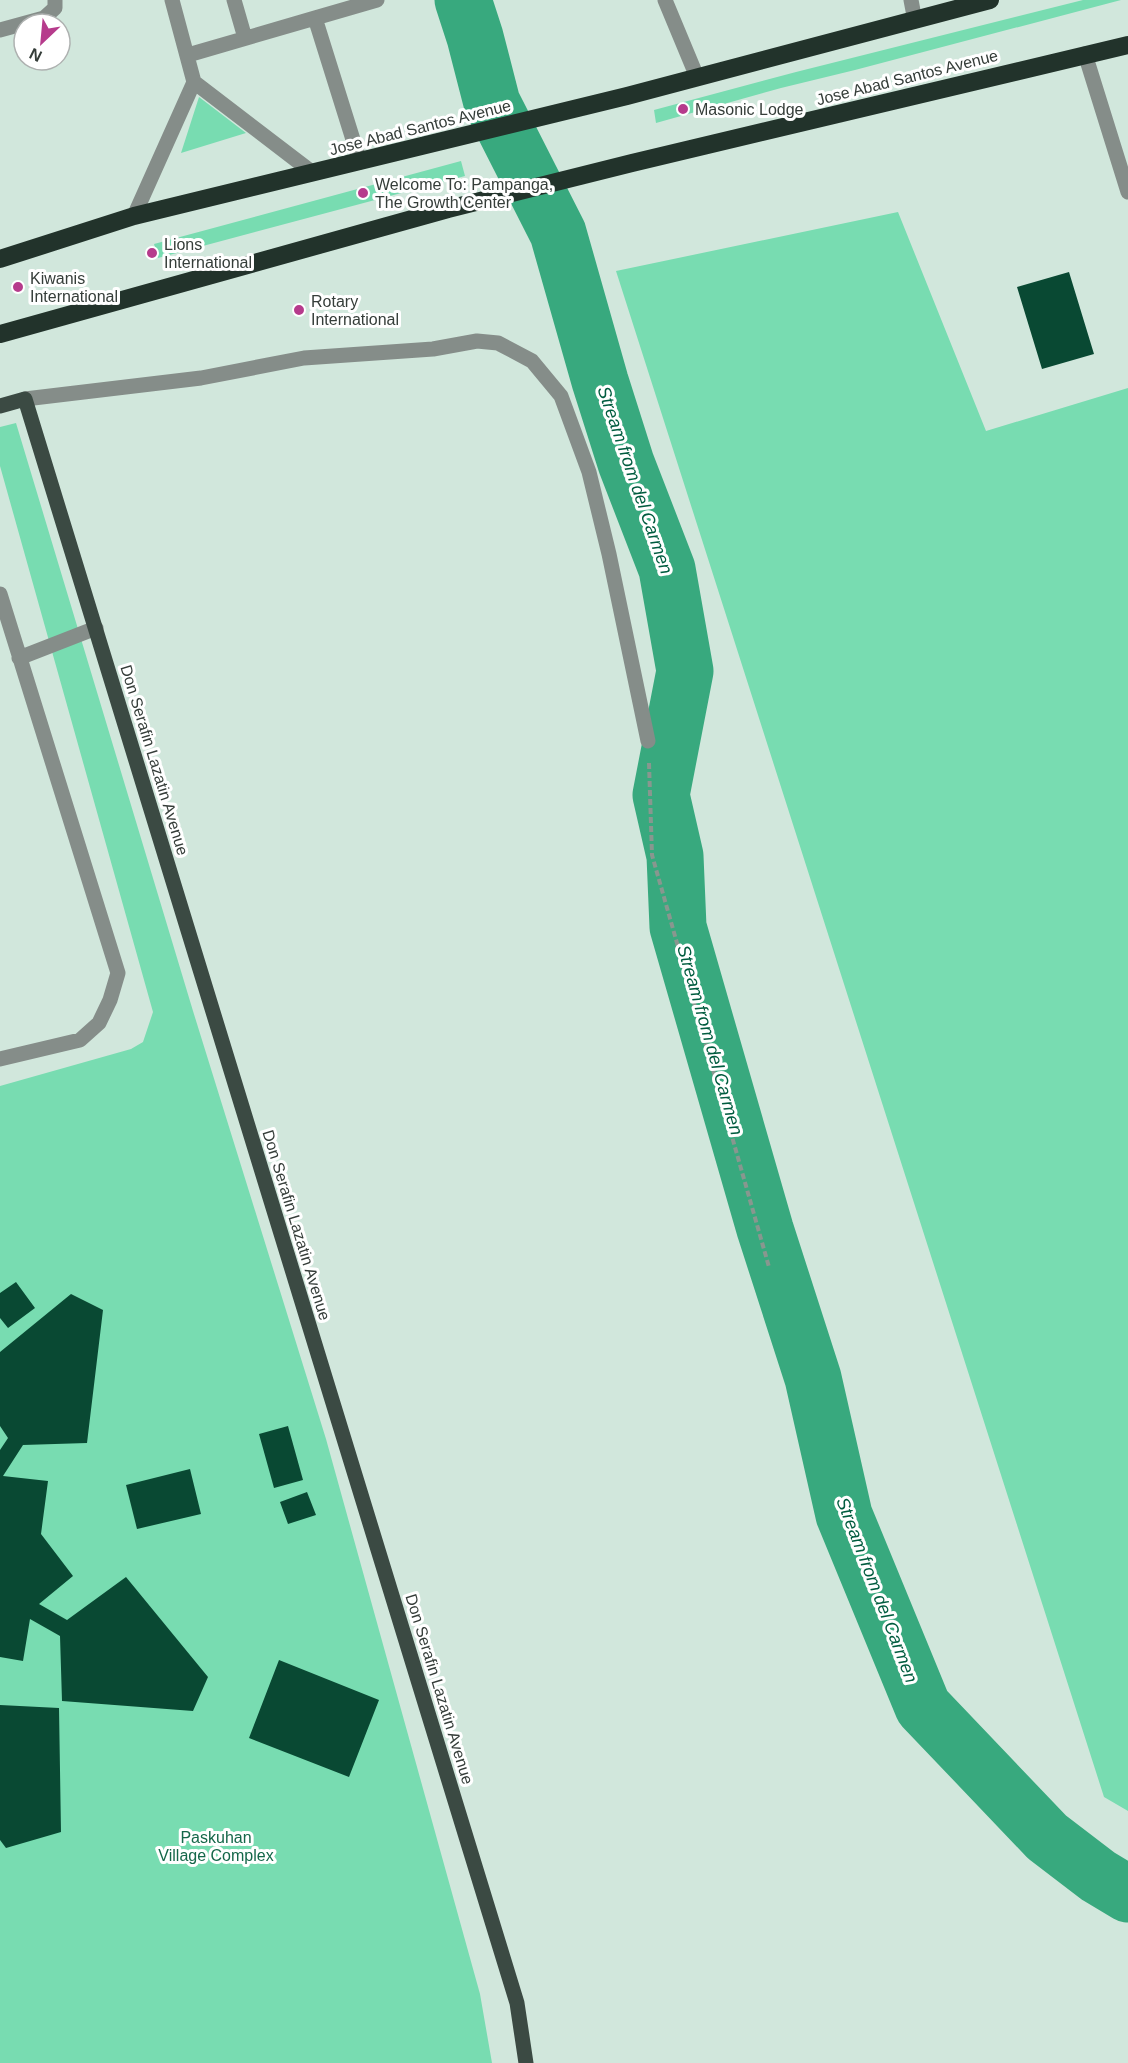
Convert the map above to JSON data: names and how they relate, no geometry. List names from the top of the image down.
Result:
{
  "streets": {
    "highway": ["Jose Abad Santos Avenue"],
    "main road": ["Don Serafin Lazatin Avenue"]
  },
  "water": ["Stream from del Carmen"],
  "parks": ["Paskuhan Village Complex"],
  "places": [
    "Masonic Lodge",
    "Welcome To: Pampanga, The Growth Center",
    "Lions International",
    "Kiwanis International",
    "Rotary International"
  ],
  "north": "bottom left"
}
